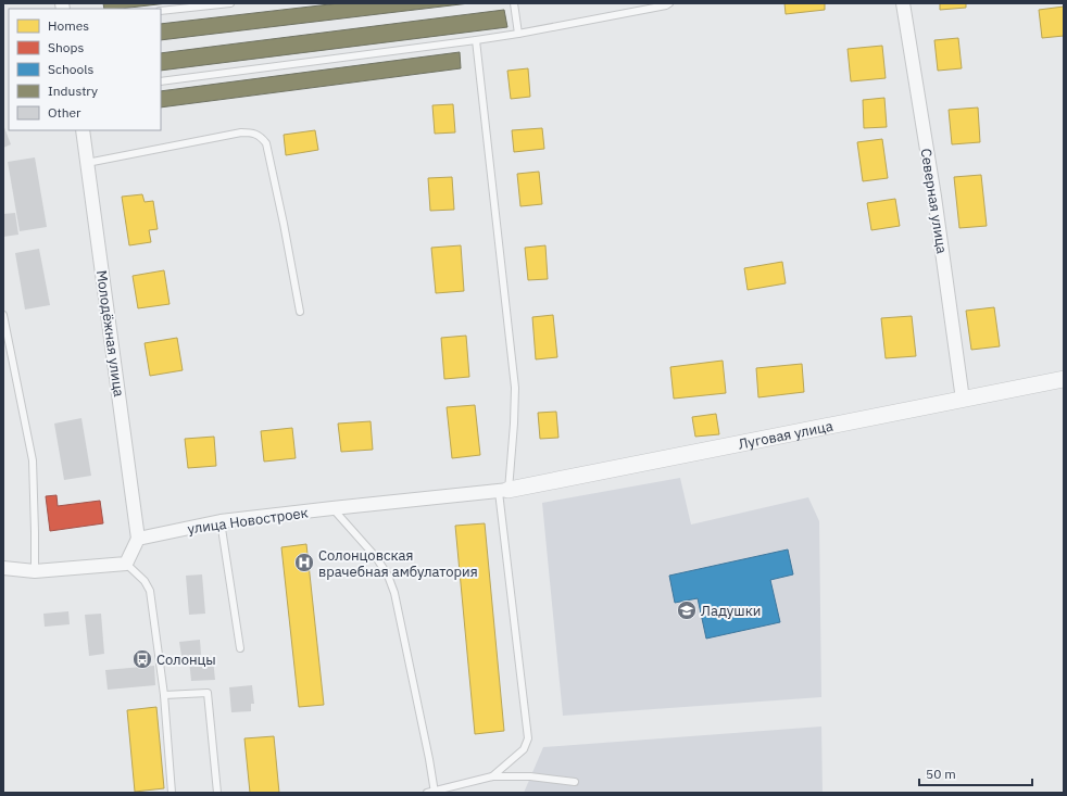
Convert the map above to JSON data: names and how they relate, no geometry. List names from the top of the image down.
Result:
{
  "streets": {
    "street": [
      "Северная улица",
      "Молодёжная улица",
      "Луговая улица",
      "улица Новостроек"
    ]
  },
  "crossings": [
    ["Северная улица", "Луговая улица"],
    ["Молодёжная улица", "улица Новостроек"],
    ["Луговая улица", "улица Новостроек"]
  ],
  "places": {
    "hospital": ["Солонцовская врачебная амбулатория"],
    "school or university": ["Ладушки"],
    "bus stop": ["Солонцы"]
  },
  "legend": [
    "Homes",
    "Shops",
    "Schools",
    "Industry",
    "Other"
  ],
  "scale_bar": "50 m"
}
